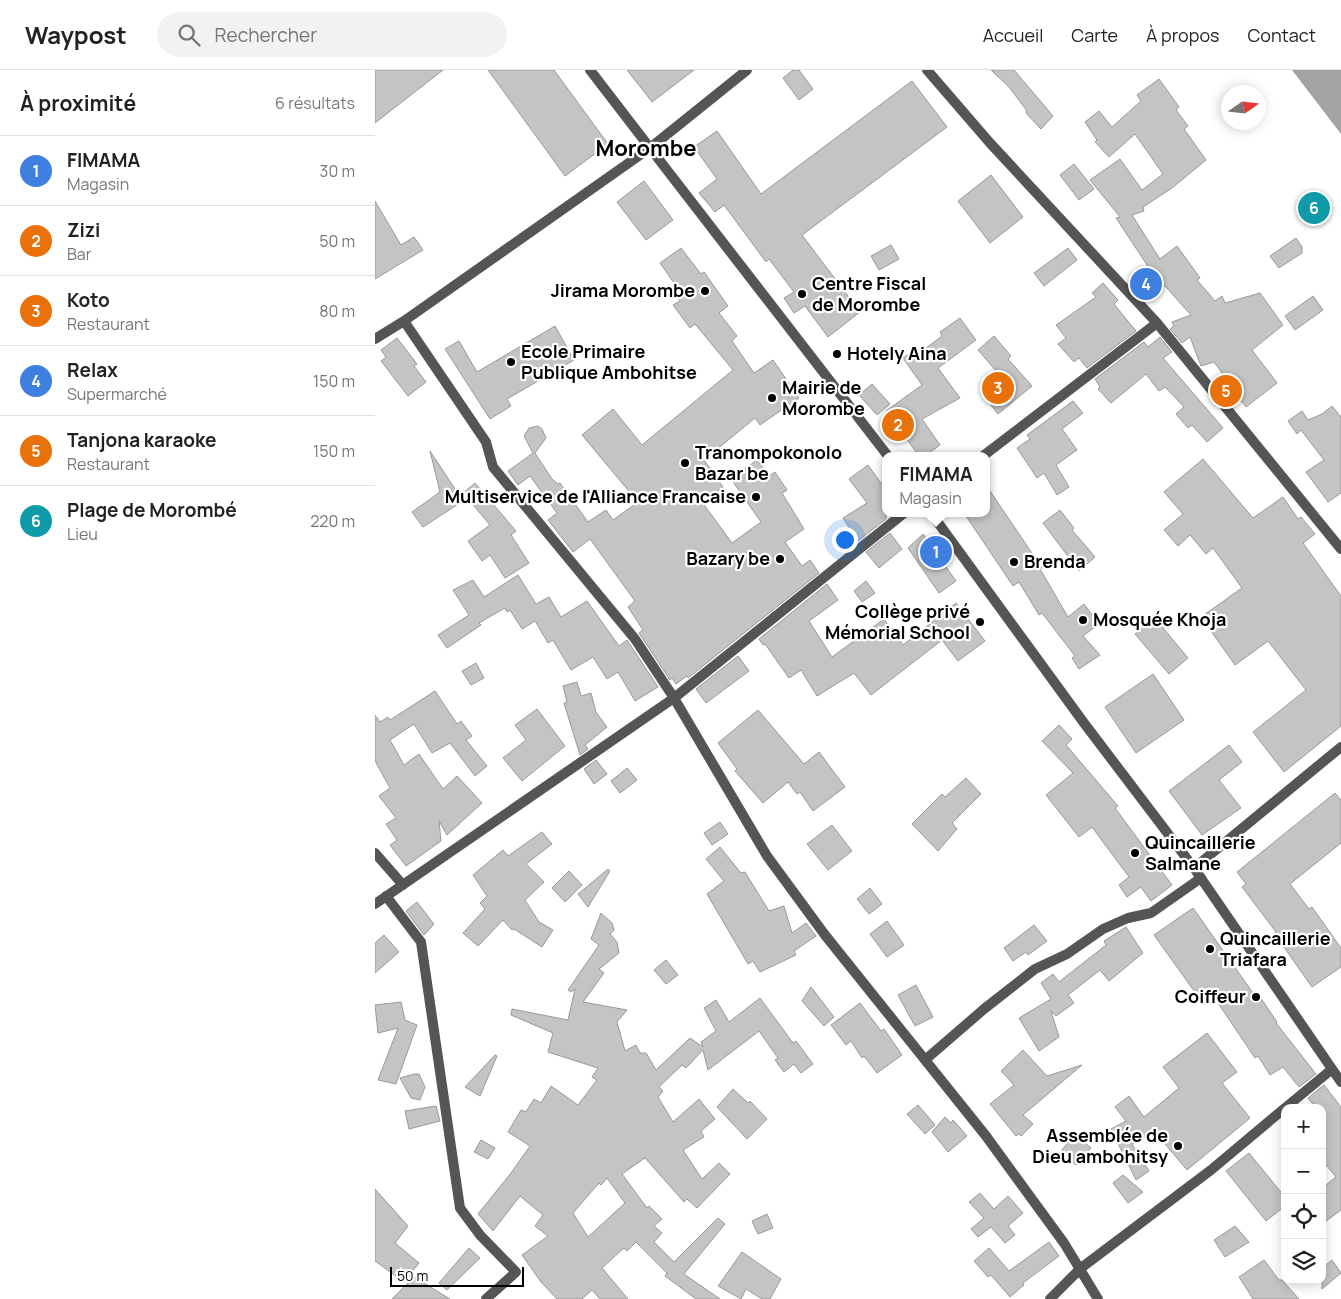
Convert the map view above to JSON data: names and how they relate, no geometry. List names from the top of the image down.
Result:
{
  "districts": ["Morombe"],
  "places": [
    "Jirama Morombe",
    "Centre Fiscal de Morombe",
    "Hotely Aina",
    "Ecole Primaire Publique Ambohitse",
    "Mairie de Morombe",
    "Tranompokonolo Bazar be",
    "Multiservice de l'Alliance Francaise",
    "Bazary be",
    "Brenda",
    "Mosquée Khoja",
    "Collège privé Mémorial School",
    "Quincaillerie Salmane",
    "Quincaillerie Triafara",
    "Coiffeur",
    "Assemblée de Dieu ambohitsy"
  ],
  "scale_bar": "50 m",
  "north": "right",
  "page": {
    "header": "Waypost",
    "search": "Rechercher",
    "nav": [
      "Accueil",
      "Carte",
      "À propos",
      "Contact"
    ],
    "heading": ["À proximité", "6 résultats"],
    "list": [
      {
        "mark": "1",
        "name": "FIMAMA",
        "note": "Magasin",
        "value": "30 m"
      },
      {
        "mark": "2",
        "name": "Zizi",
        "note": "Bar",
        "value": "50 m"
      },
      {
        "mark": "3",
        "name": "Koto",
        "note": "Restaurant",
        "value": "80 m"
      },
      {
        "mark": "4",
        "name": "Relax",
        "note": "Supermarché",
        "value": "150 m"
      },
      {
        "mark": "5",
        "name": "Tanjona karaoke",
        "note": "Restaurant",
        "value": "150 m"
      },
      {
        "mark": "6",
        "name": "Plage de Morombé",
        "note": "Lieu",
        "value": "220 m"
      }
    ],
    "pins": [
      "6",
      "4",
      "3",
      "5",
      "2",
      "1"
    ],
    "popup": ["FIMAMA", "Magasin"],
    "map_buttons": ["+", "−"],
    "scale": "50 m"
  }
}
